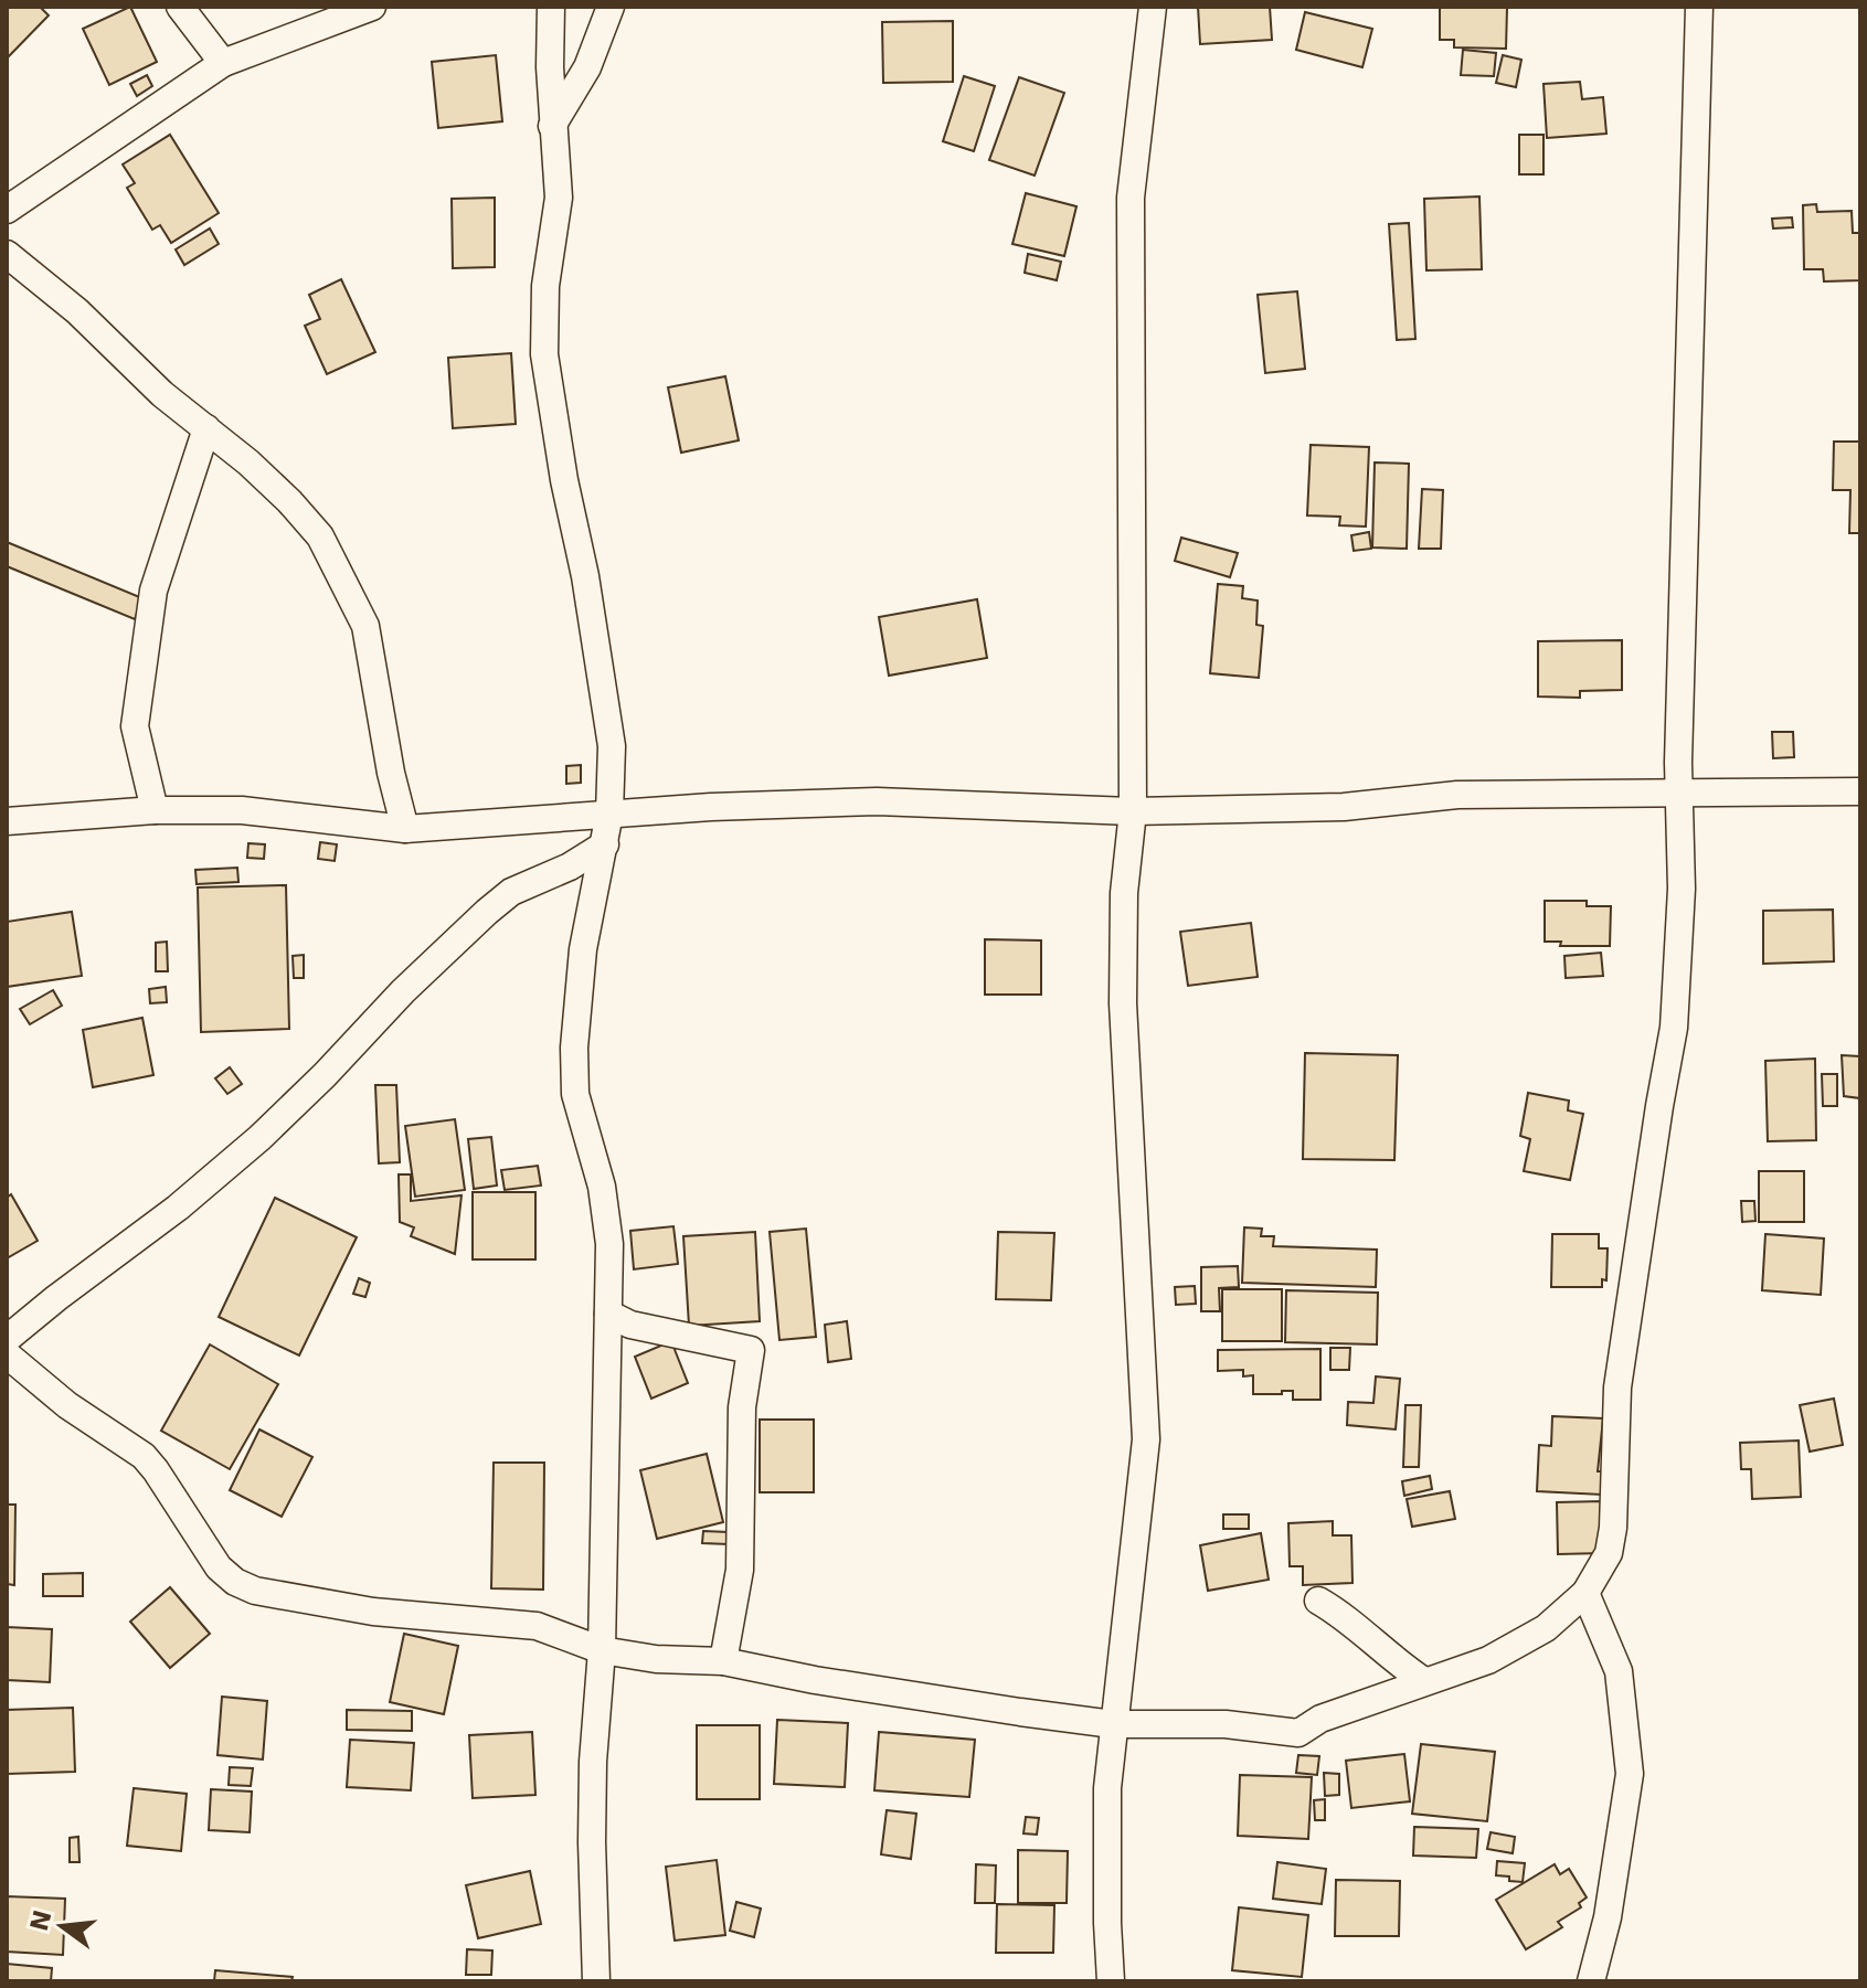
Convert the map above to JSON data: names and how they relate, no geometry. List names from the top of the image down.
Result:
{
  "north": "left"
}
